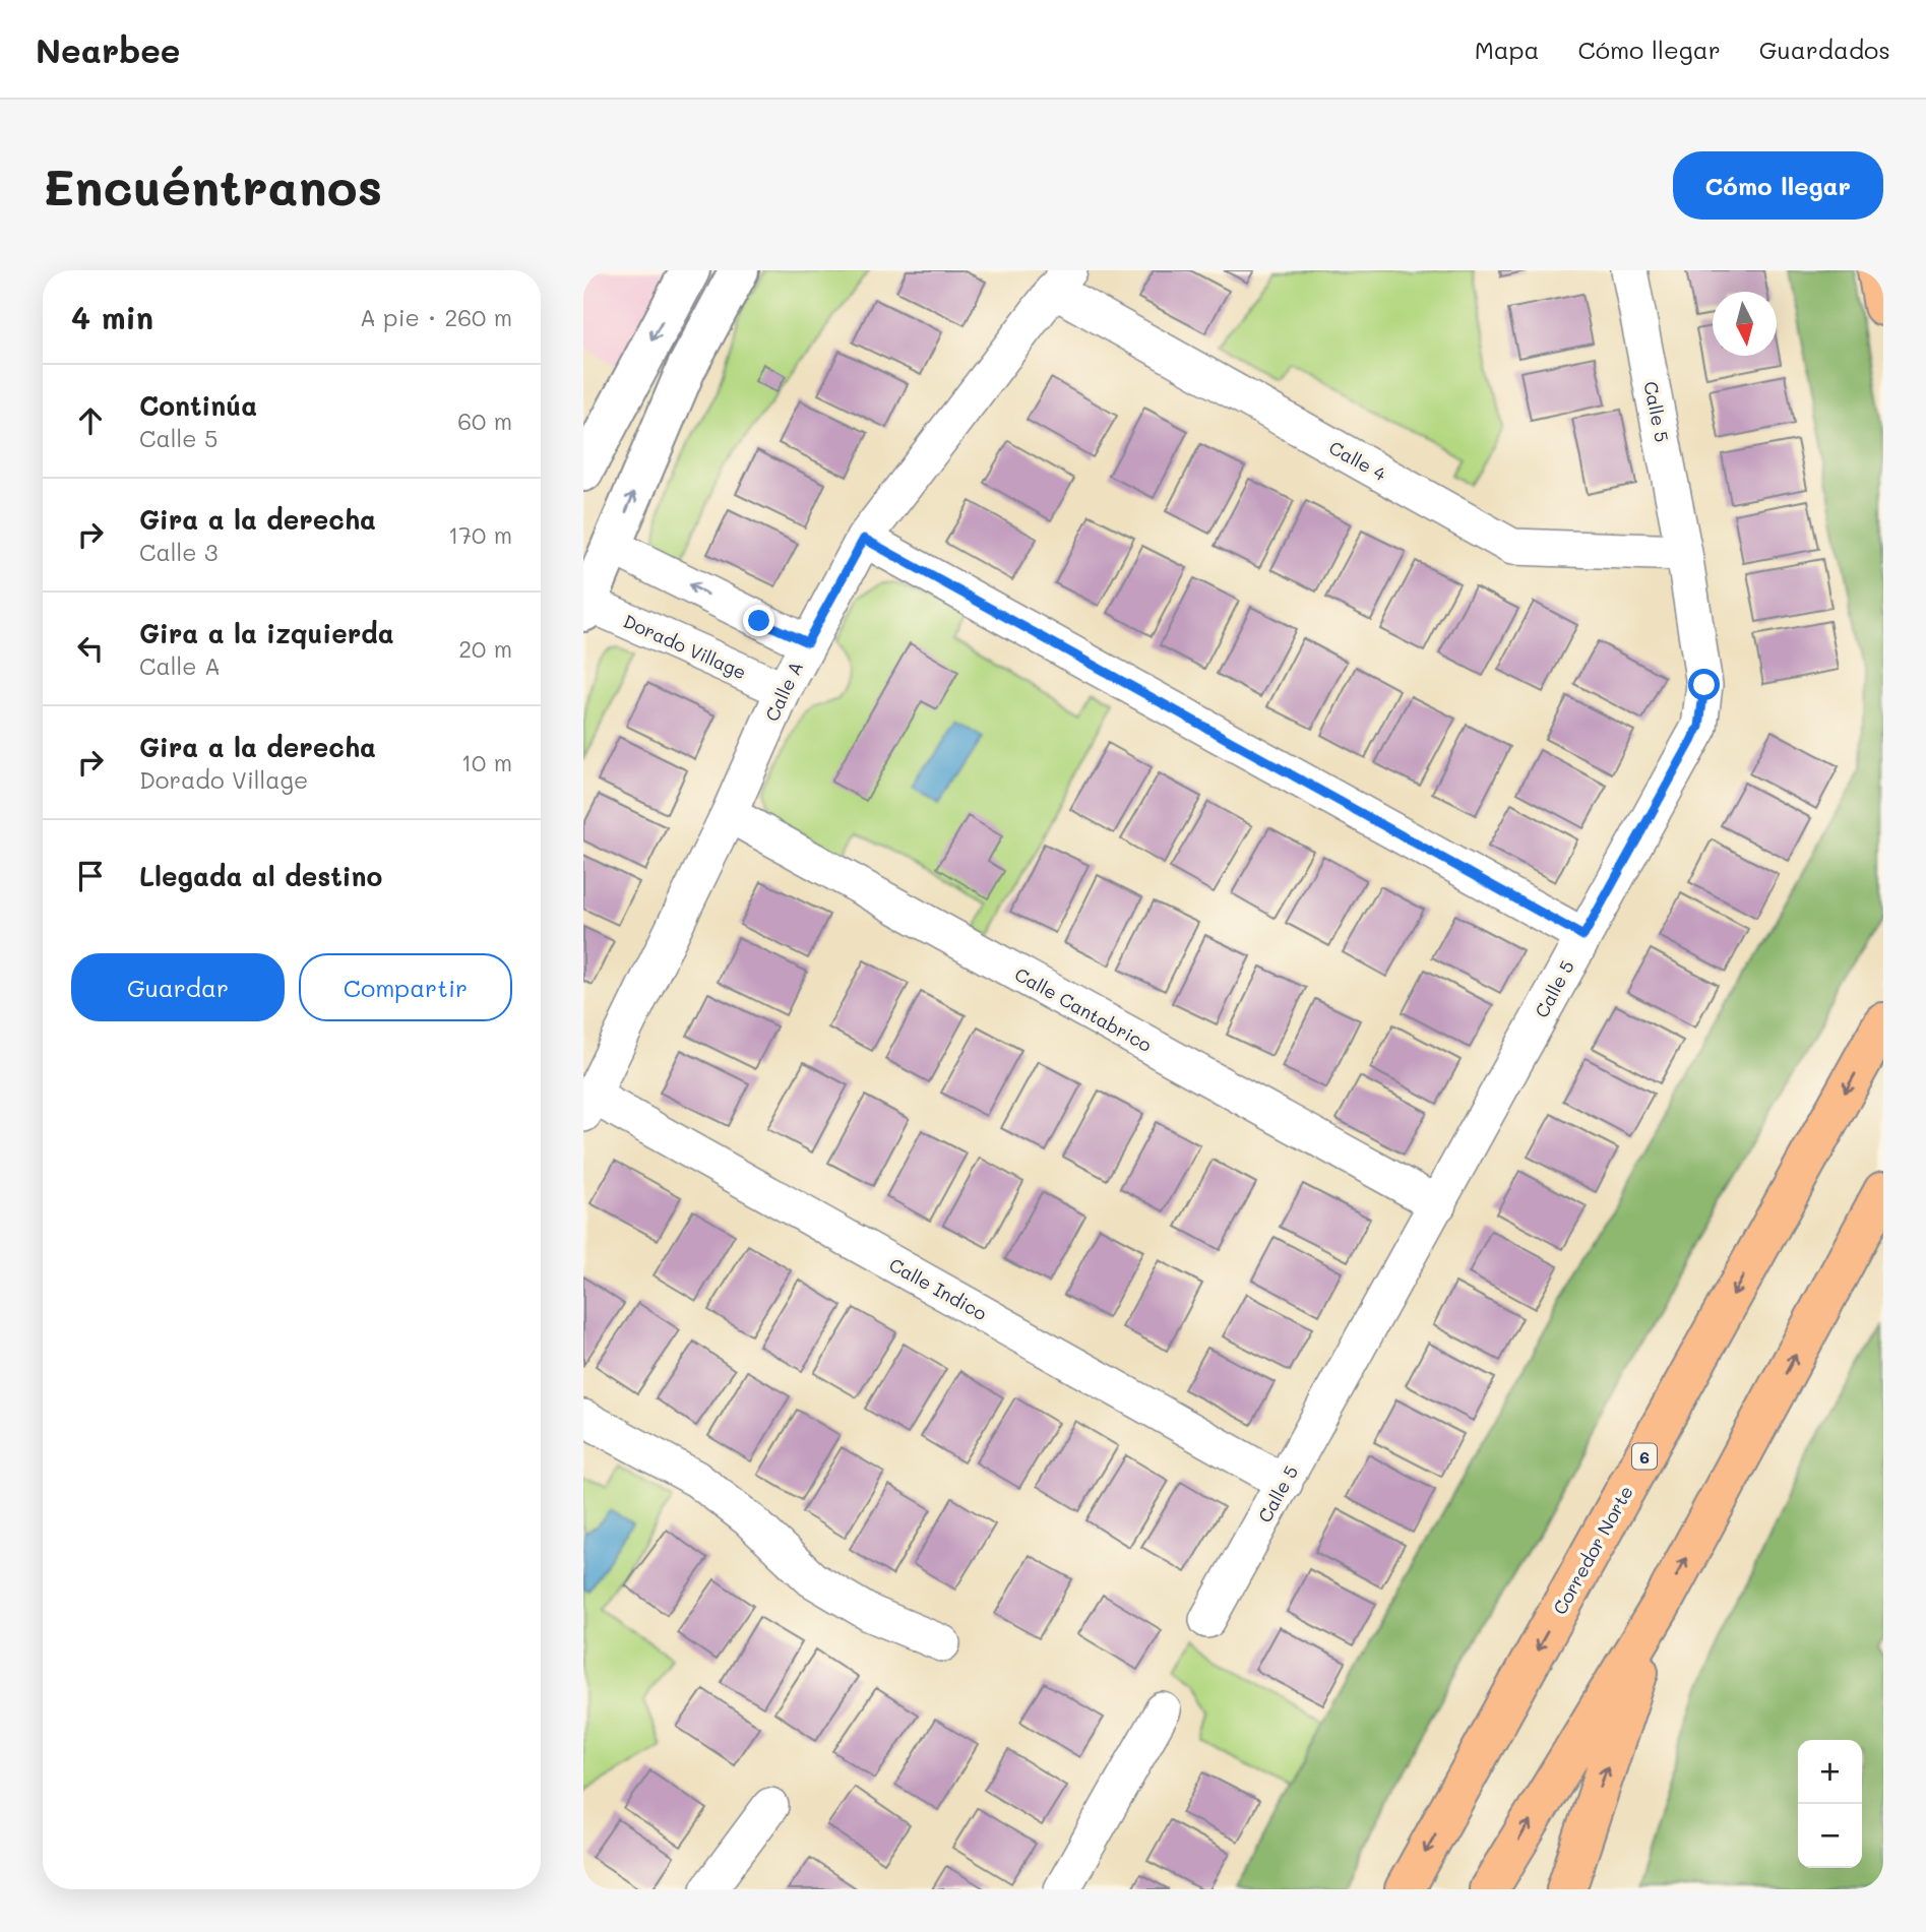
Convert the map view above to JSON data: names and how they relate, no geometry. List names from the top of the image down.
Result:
{
  "streets": {
    "highway": ["6", "Corredor Norte"],
    "street": [
      "Calle 5",
      "Calle 4",
      "Dorado Village",
      "Calle A",
      "Calle Cantabrico",
      "Calle Indico"
    ]
  },
  "crossings": [
    ["Calle 5", "Calle 4"],
    ["Calle 5", "Calle Cantabrico"],
    ["Calle 5", "Calle Indico"],
    ["Calle 4", "Calle A"],
    ["Dorado Village", "Calle A"],
    ["Calle A", "Calle Cantabrico"],
    ["Calle A", "Calle Indico"]
  ],
  "north": "bottom",
  "page": {
    "header": "Nearbee",
    "nav": ["Mapa", "Cómo llegar", "Guardados"],
    "buttons": [
      "Cómo llegar",
      ["Guardar", "Compartir"]
    ],
    "title": "Encuéntranos",
    "heading": ["4 min", "A pie · 260 m"],
    "list": [
      ["Continúa", "Calle 5", "60 m"],
      ["Gira a la derecha", "Calle 3", "170 m"],
      ["Gira a la izquierda", "Calle A", "20 m"],
      ["Gira a la derecha", "Dorado Village", "10 m"],
      "Llegada al destino"
    ],
    "map_buttons": ["+", "−"]
  }
}
